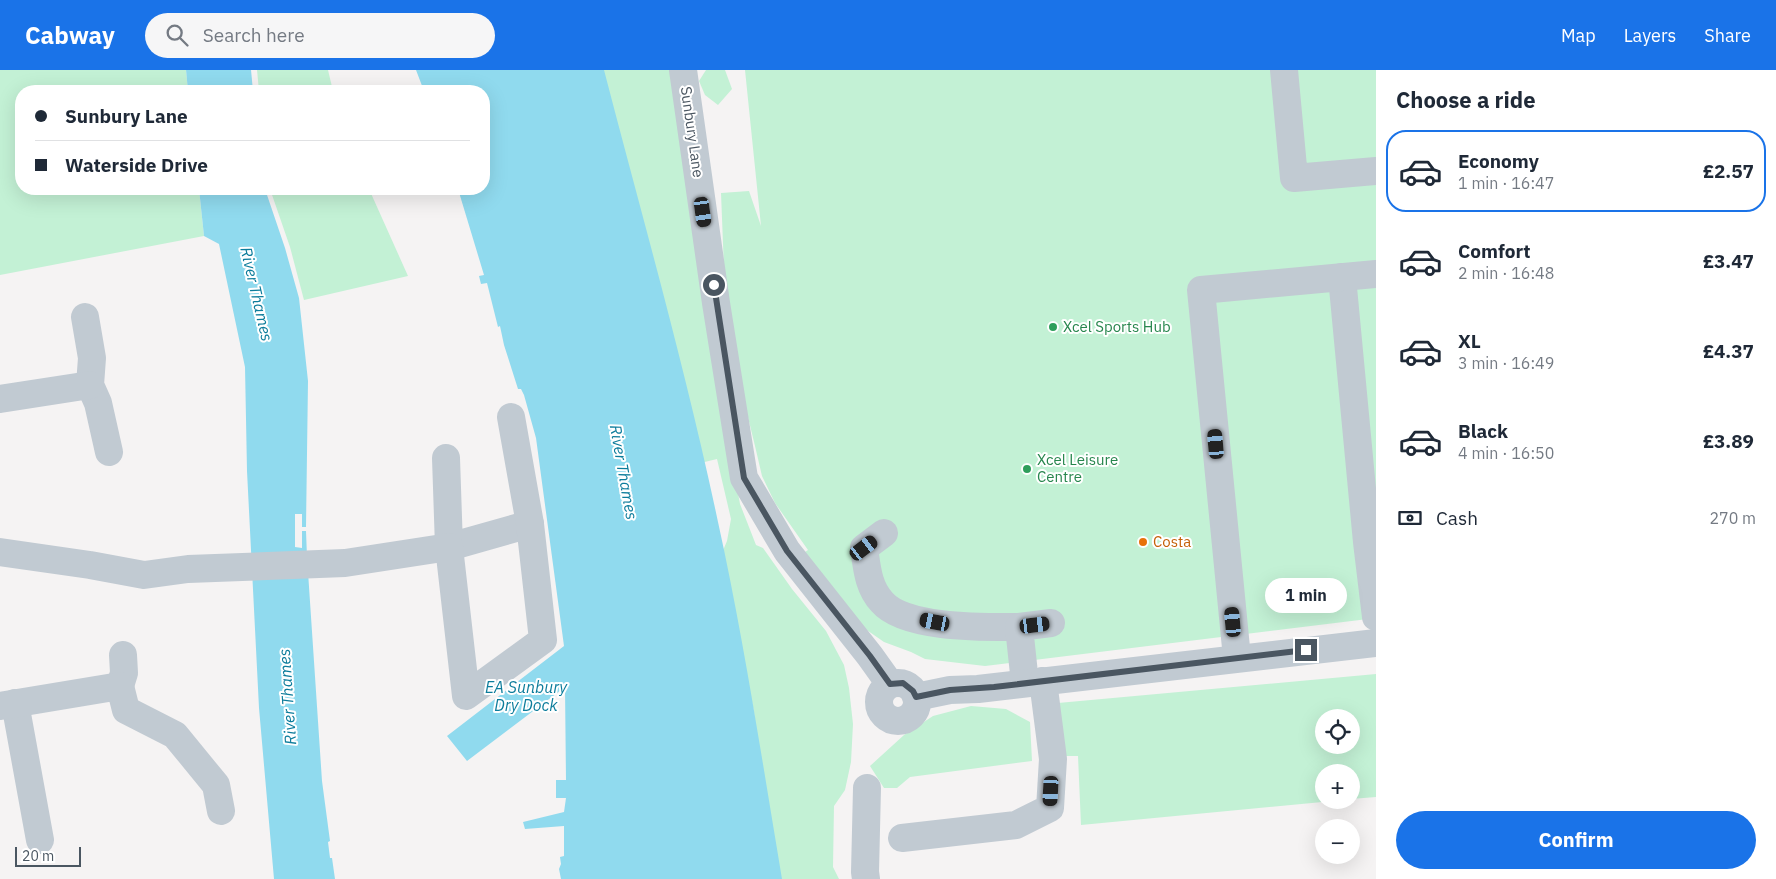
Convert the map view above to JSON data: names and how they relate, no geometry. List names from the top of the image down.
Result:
{
  "streets": {
    "street": ["Sunbury Lane"]
  },
  "water": ["River Thames", "EA Sunbury Dry Dock"],
  "places": ["Xcel Sports Hub", "Xcel Leisure Centre", "Costa"],
  "scale_bar": "20 m",
  "page": {
    "header": "Cabway",
    "search": "Search here",
    "nav": ["Map", "Layers", "Share"],
    "heading": "Choose a ride",
    "banner": ["Sunbury Lane", "Waterside Drive"],
    "list": [
      {
        "name": "Economy",
        "note": "1 min · 16:47",
        "value": "£2.57"
      },
      {
        "name": "Comfort",
        "note": "2 min · 16:48",
        "value": "£3.47"
      },
      {
        "name": "XL",
        "note": "3 min · 16:49",
        "value": "£4.37"
      },
      {
        "name": "Black",
        "note": "4 min · 16:50",
        "value": "£3.89"
      }
    ],
    "pay": ["Cash", "270 m"],
    "bubble": "1 min",
    "map_buttons": ["+", "−"],
    "buttons": "Confirm",
    "scale": "20 m"
  }
}
